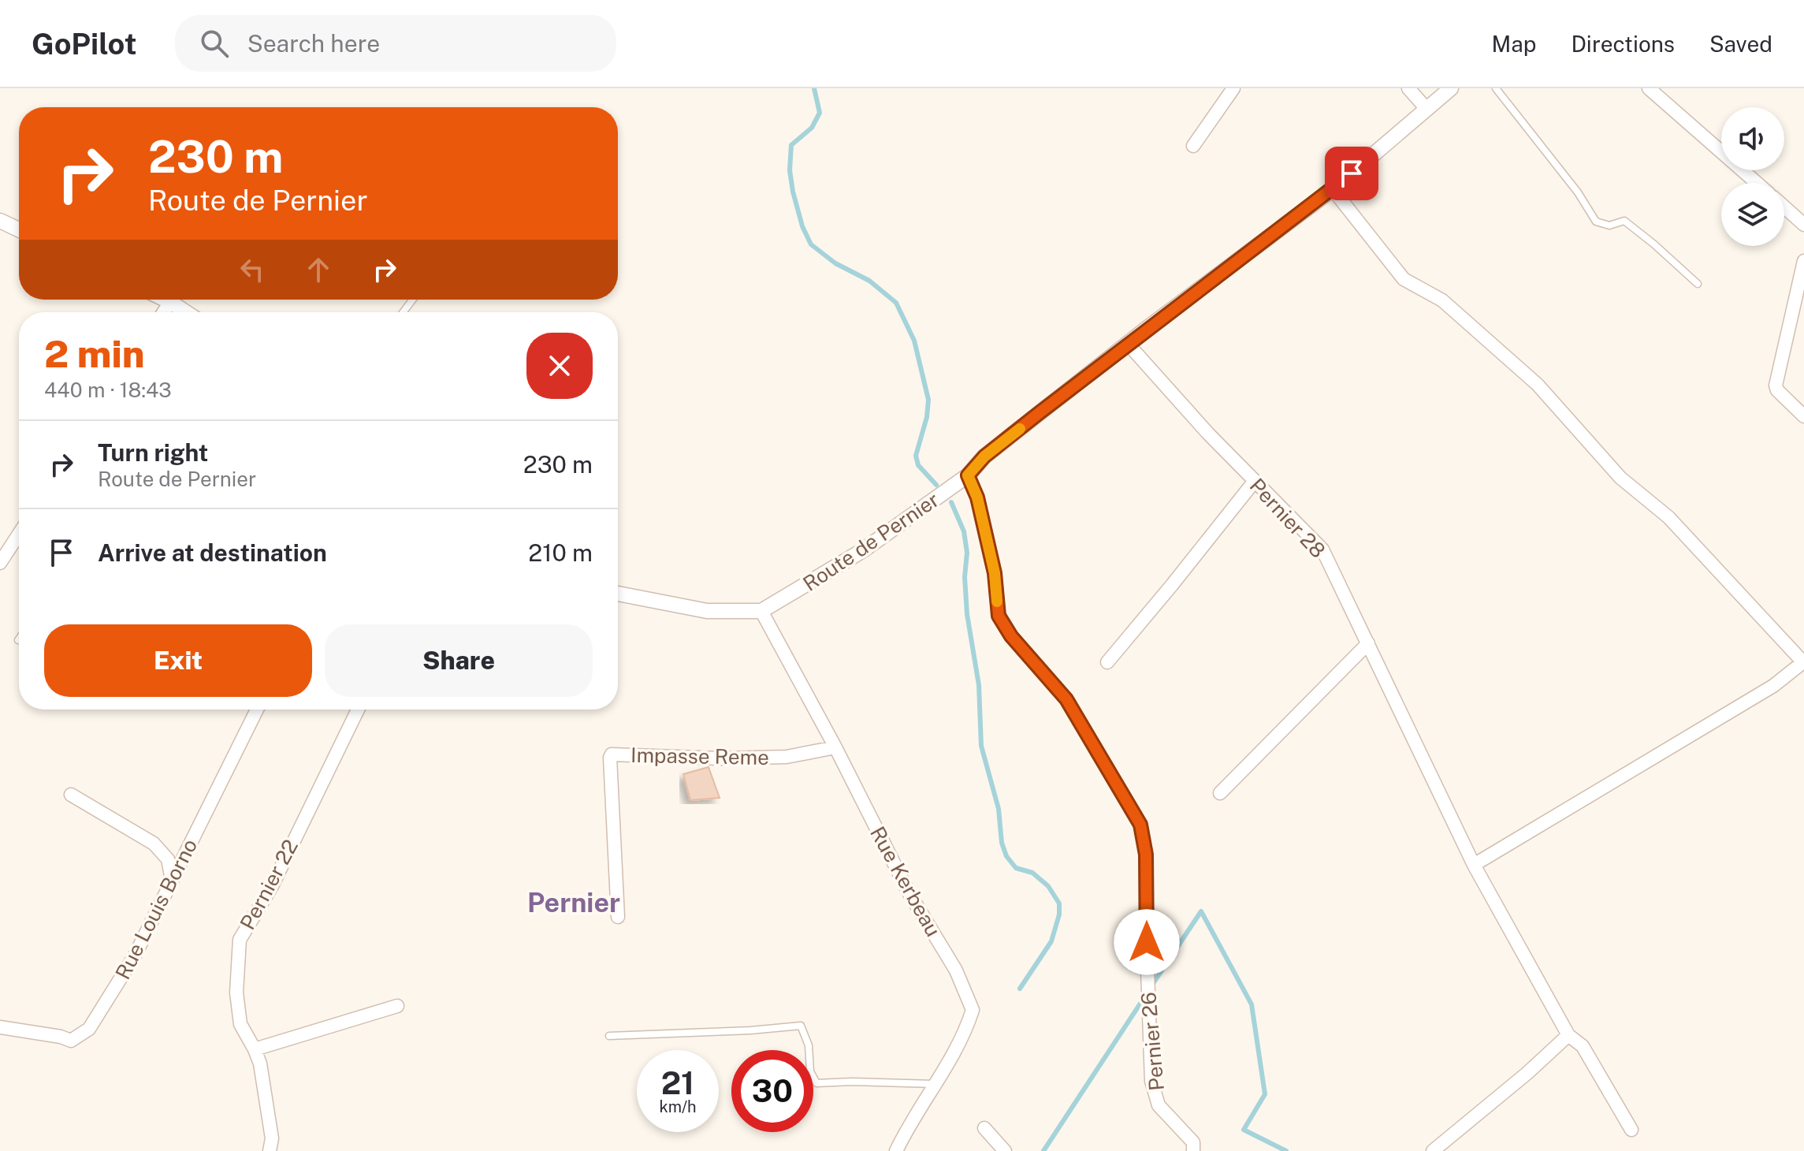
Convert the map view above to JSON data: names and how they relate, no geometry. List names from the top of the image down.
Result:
{
  "streets": {
    "street": [
      "Pernier 28",
      "Route de Pernier",
      "Impasse Reme",
      "Rue Kerbeau",
      "Pernier 22",
      "Rue Louis Borno",
      "Pernier 26"
    ]
  },
  "crossings": [
    ["Pernier 28", "Route de Pernier"],
    ["Route de Pernier", "Rue Kerbeau"],
    ["Route de Pernier", "Pernier 26"],
    ["Impasse Reme", "Rue Kerbeau"]
  ],
  "districts": ["Pernier"],
  "page": {
    "header": "GoPilot",
    "search": "Search here",
    "nav": ["Map", "Directions", "Saved"],
    "turn": ["230 m", "Route de Pernier"],
    "heading": ["2 min", "440 m · 18:43"],
    "list": [
      {
        "name": "Turn right",
        "note": "Route de Pernier",
        "value": "230 m"
      },
      {
        "name": "Arrive at destination",
        "value": "210 m"
      }
    ],
    "buttons": ["Exit", "Share"],
    "speed": "21 km/h",
    "limit": "30"
  }
}
